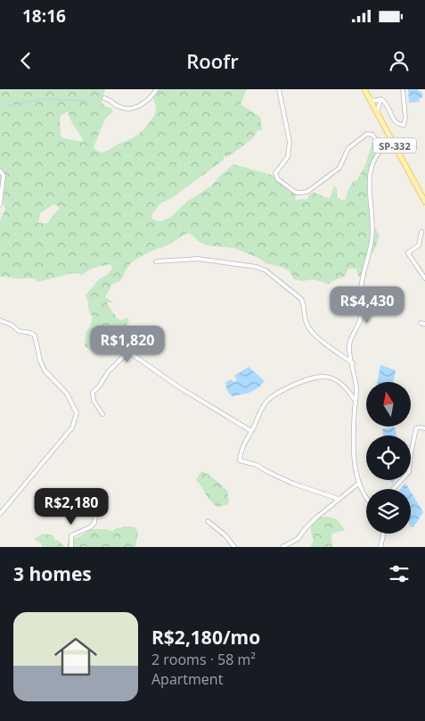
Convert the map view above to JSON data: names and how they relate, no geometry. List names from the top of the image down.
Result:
{
  "streets": {
    "main road": ["SP-332"]
  },
  "north": "top",
  "page": {
    "status": "18:16",
    "header": "Roofr",
    "price": ["R$4,430", "R$1,820", "R$2,180"],
    "heading": "3 homes",
    "list": [
      {
        "name": "R$2,180/mo",
        "note": "2 rooms · 58 m² · Apartment"
      }
    ]
  }
}
